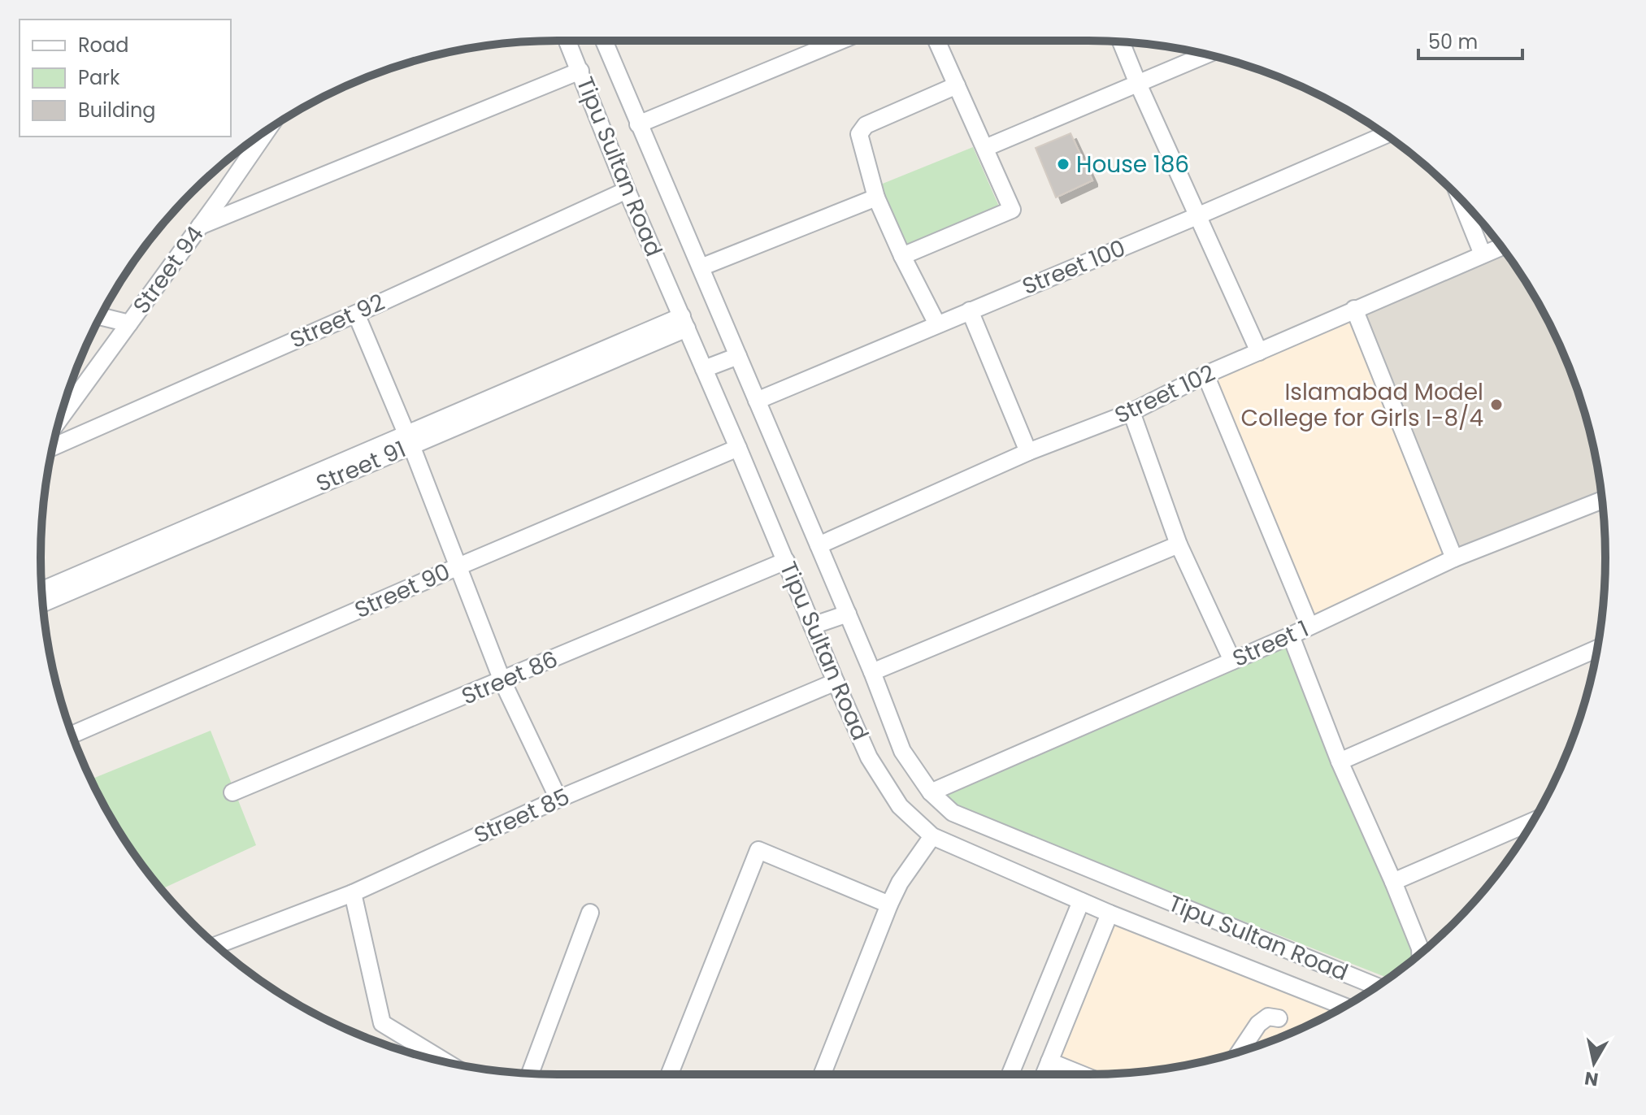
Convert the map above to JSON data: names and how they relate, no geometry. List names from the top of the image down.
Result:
{
  "streets": {
    "street": [
      "Tipu Sultan Road",
      "Street 100",
      "Street 94",
      "Street 92",
      "Street 102",
      "Street 91",
      "Street 90",
      "Street 1",
      "Street 86",
      "Street 85"
    ]
  },
  "crossings": [
    ["Tipu Sultan Road", "Street 100"],
    ["Tipu Sultan Road", "Street 92"],
    ["Tipu Sultan Road", "Street 102"],
    ["Tipu Sultan Road", "Street 91"],
    ["Tipu Sultan Road", "Street 90"],
    ["Tipu Sultan Road", "Street 1"],
    ["Tipu Sultan Road", "Street 86"],
    ["Tipu Sultan Road", "Street 85"]
  ],
  "places": ["House 186", "Islamabad Model College for Girls I-8/4"],
  "legend": ["Road", "Park", "Building"],
  "scale_bar": "50 m",
  "north": "bottom"
}
